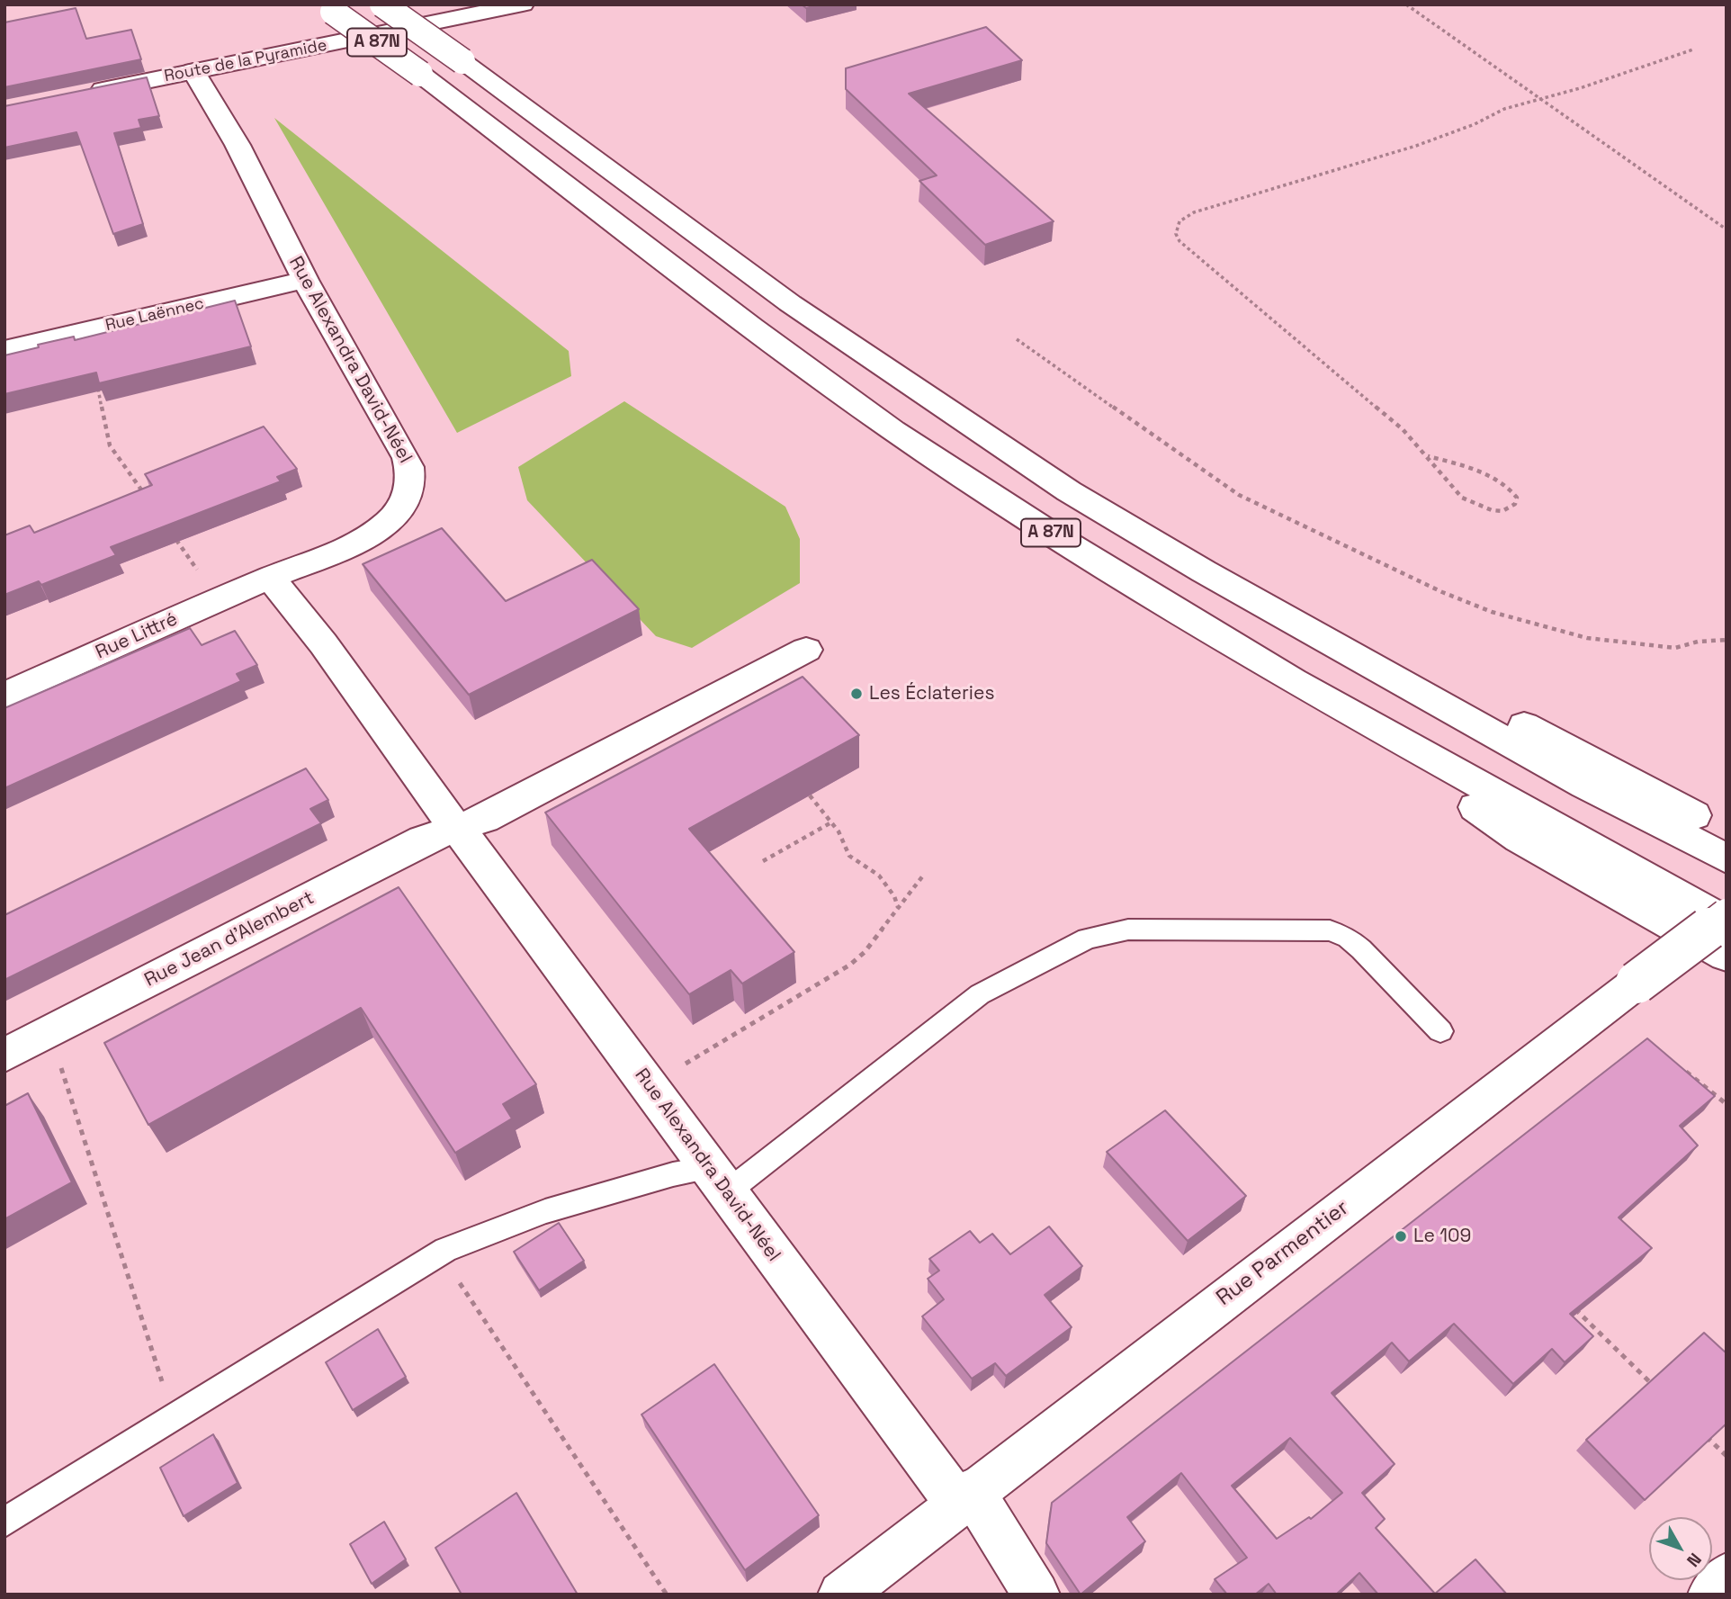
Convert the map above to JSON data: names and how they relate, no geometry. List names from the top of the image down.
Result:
{
  "streets": {
    "main road": [
      "A 87N",
      "Route de la Pyramide",
      "Rue Laënnec",
      "Rue Alexandra David-Néel",
      "Rue Littré",
      "Rue Jean d'Alembert",
      "Rue Parmentier"
    ]
  },
  "crossings": [
    ["Route de la Pyramide", "Rue Alexandra David-Néel"],
    ["Rue Laënnec", "Rue Alexandra David-Néel"],
    ["Rue Alexandra David-Néel", "Rue Littré"],
    ["Rue Alexandra David-Néel", "Rue Jean d'Alembert"],
    ["Rue Alexandra David-Néel", "Rue Parmentier"]
  ],
  "places": ["Les Éclateries", "Le 109"],
  "north": "bottom right"
}
